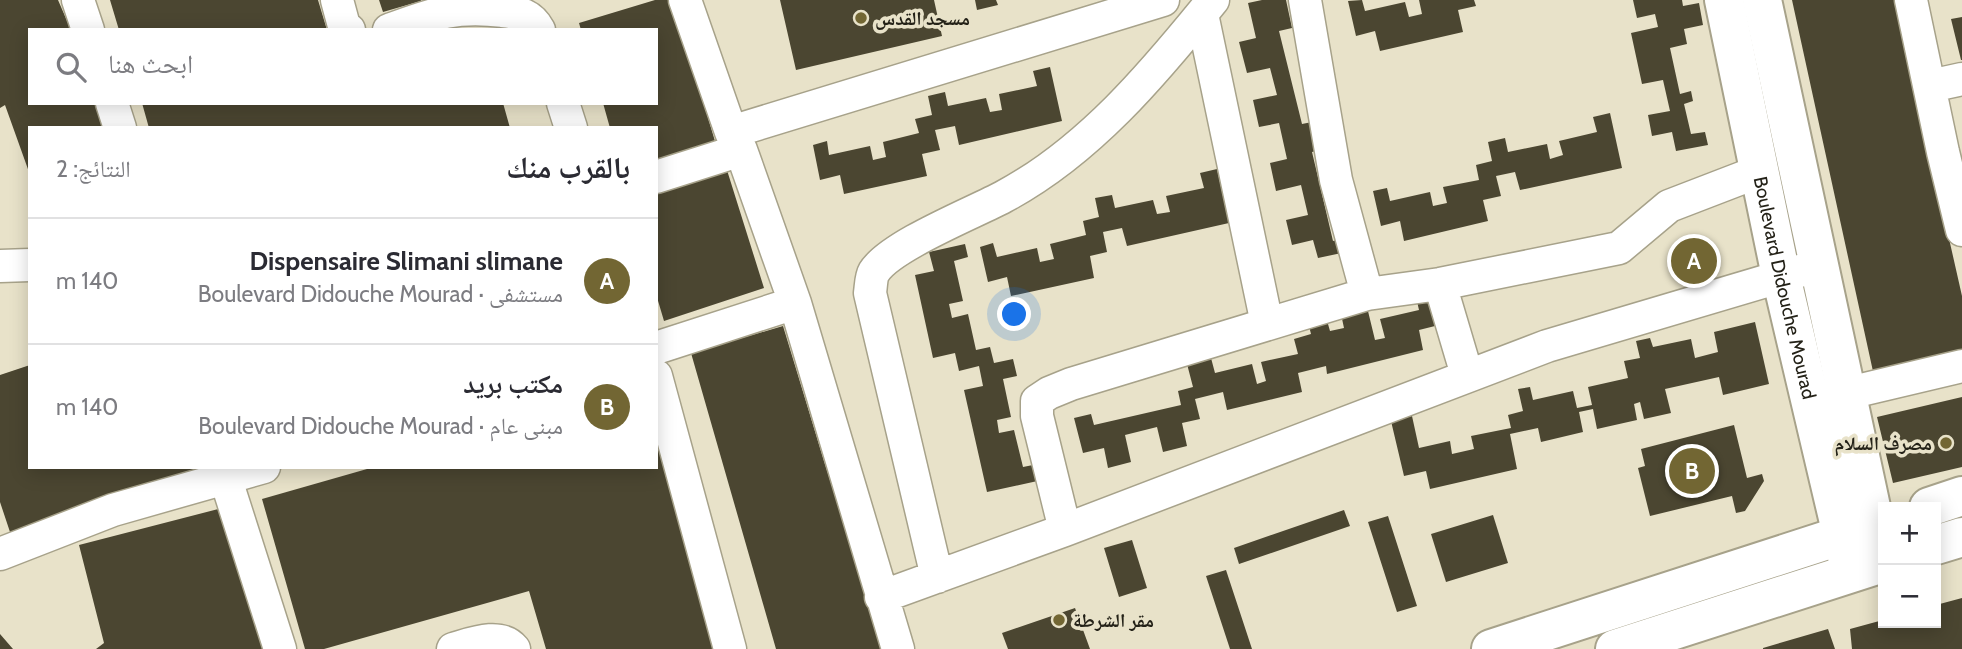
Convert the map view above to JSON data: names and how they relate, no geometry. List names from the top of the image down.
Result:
{
  "streets": {
    "main road": ["Boulevard Didouche Mourad"]
  },
  "places": ["مسجد القدس", "مصرف السلام", "مقر الشرطة"],
  "page": {
    "search": "ابحث هنا",
    "heading": ["بالقرب منك", "النتائج: 2"],
    "list": [
      {
        "mark": "A",
        "name": "Dispensaire Slimani slimane",
        "note": "مستشفى · Boulevard Didouche Mourad",
        "value": "140 m"
      },
      {
        "mark": "B",
        "name": "مكتب بريد",
        "note": "مبنى عام · Boulevard Didouche Mourad",
        "value": "140 m"
      }
    ],
    "pins": ["A", "B"],
    "map_buttons": ["+", "−"]
  }
}
